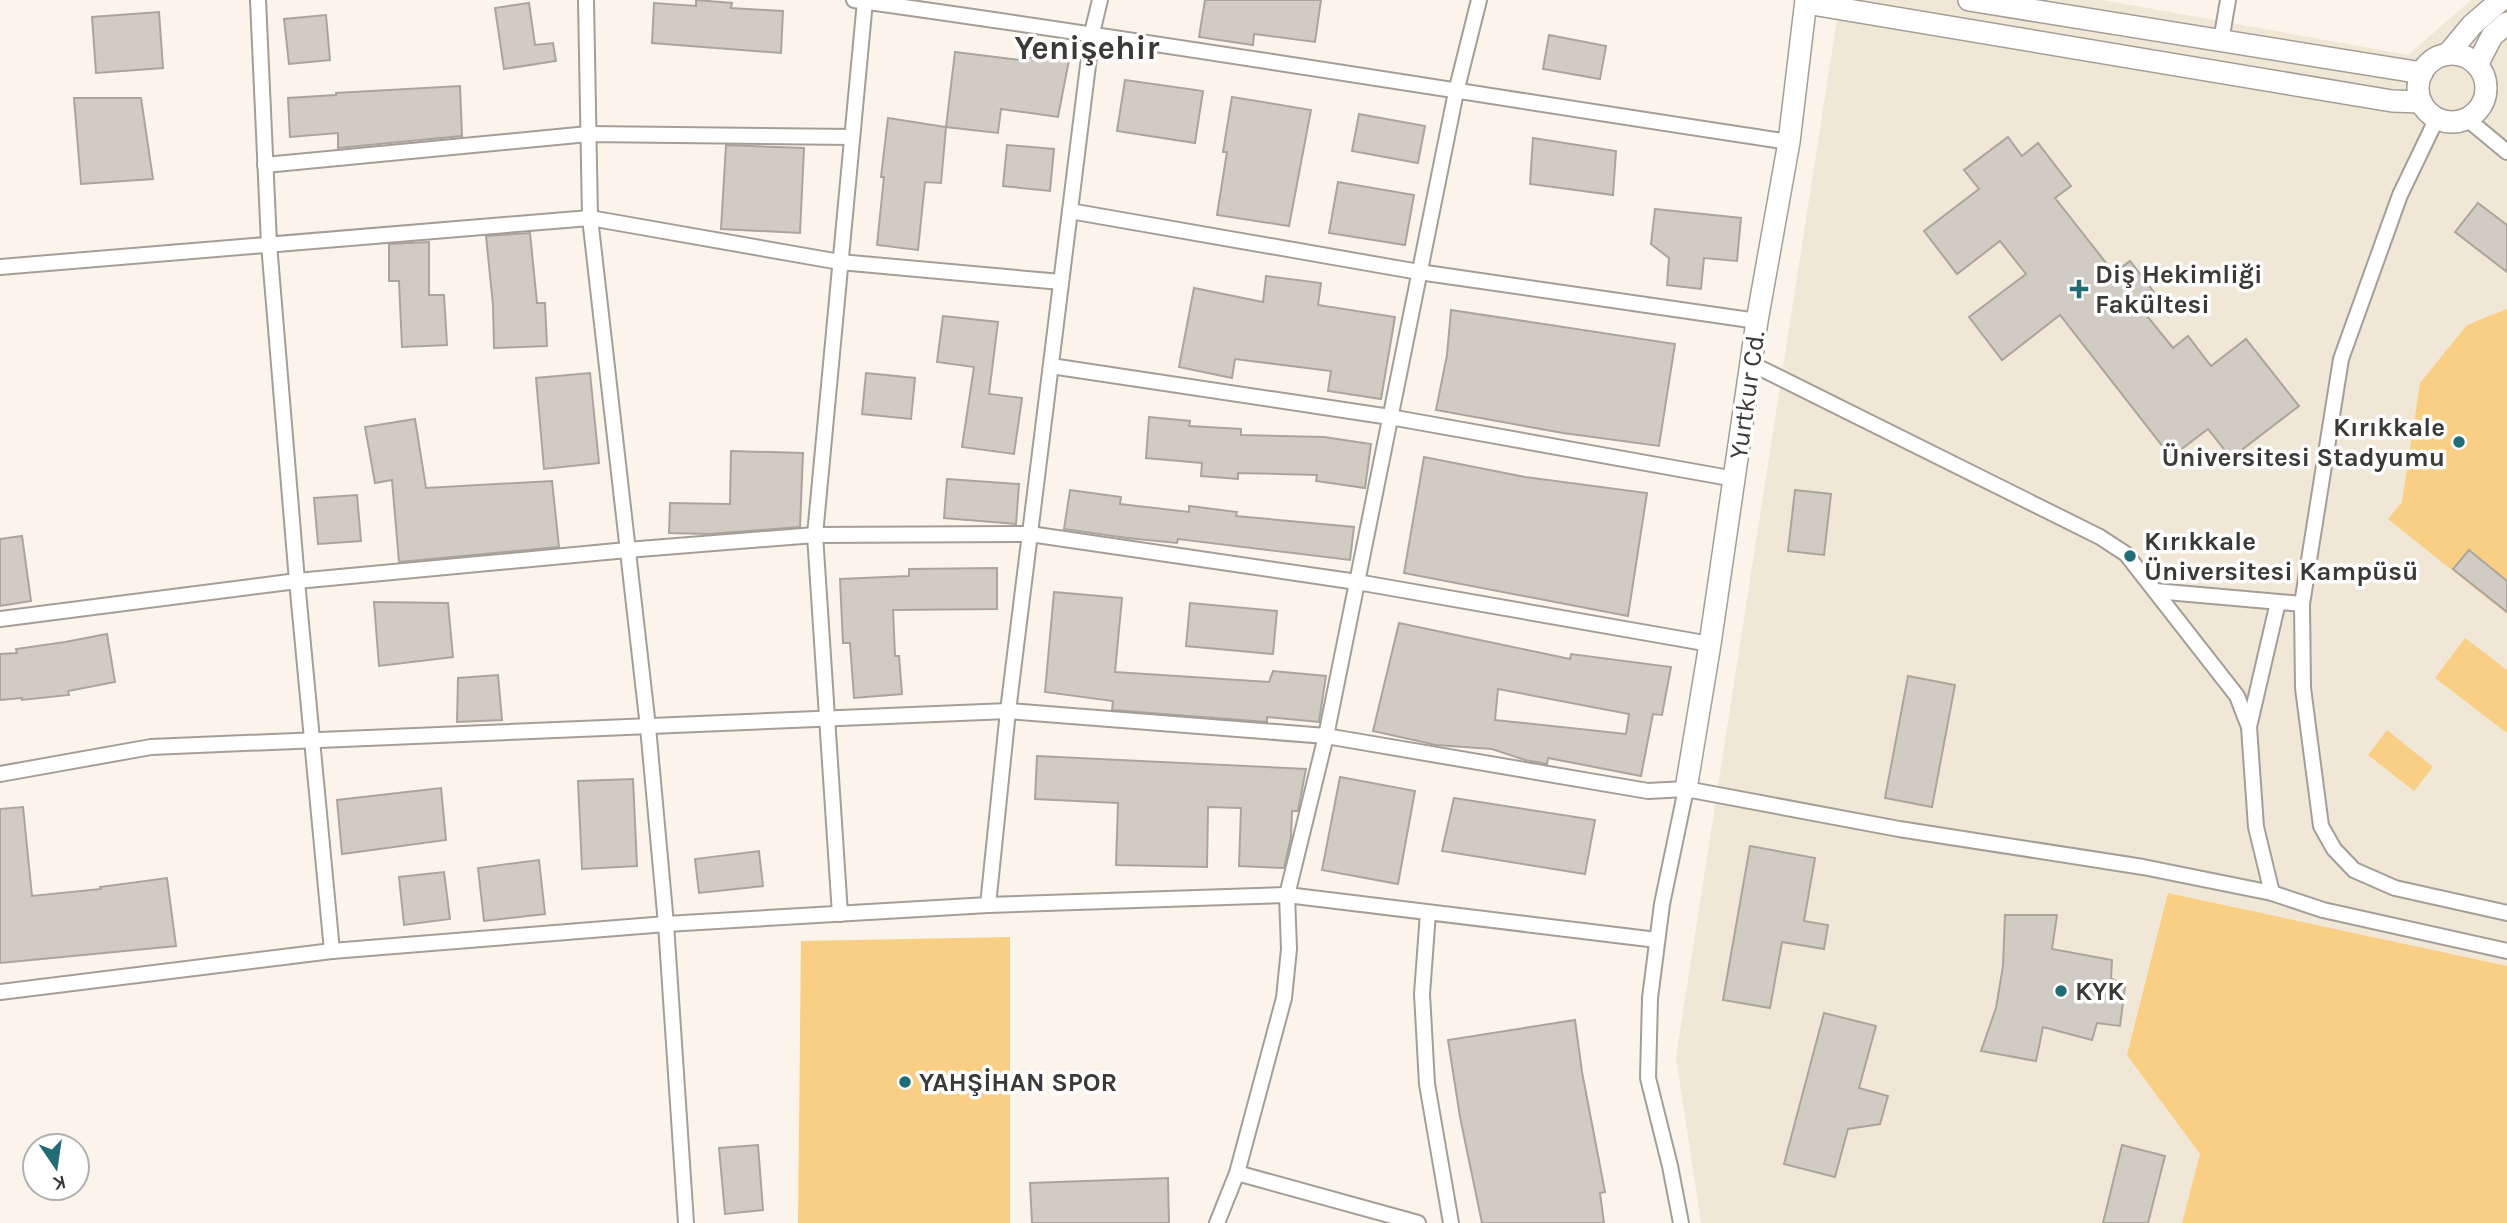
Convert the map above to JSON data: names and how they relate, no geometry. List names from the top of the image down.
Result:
{
  "streets": {
    "street": ["Yurtkur Cd."]
  },
  "districts": ["Yenişehir"],
  "places": {
    "health": ["Diş Hekimliği Fakültesi"],
    "other": [
      "Kırıkkale Üniversitesi Stadyumu",
      "Kırıkkale Üniversitesi Kampüsü",
      "KYK",
      "YAHŞİHAN SPOR"
    ]
  },
  "north": "bottom"
}
